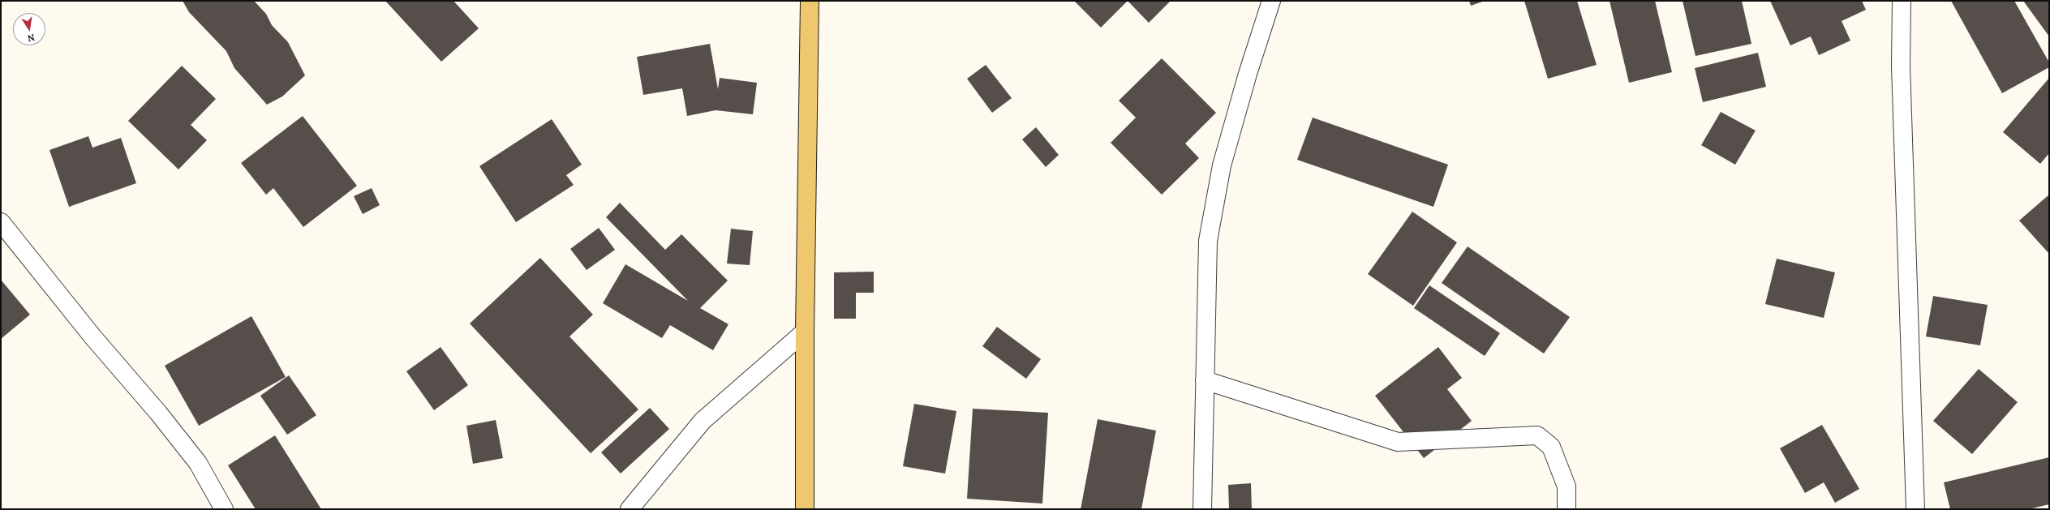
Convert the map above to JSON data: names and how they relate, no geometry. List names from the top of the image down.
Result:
{
  "north": "bottom"
}
